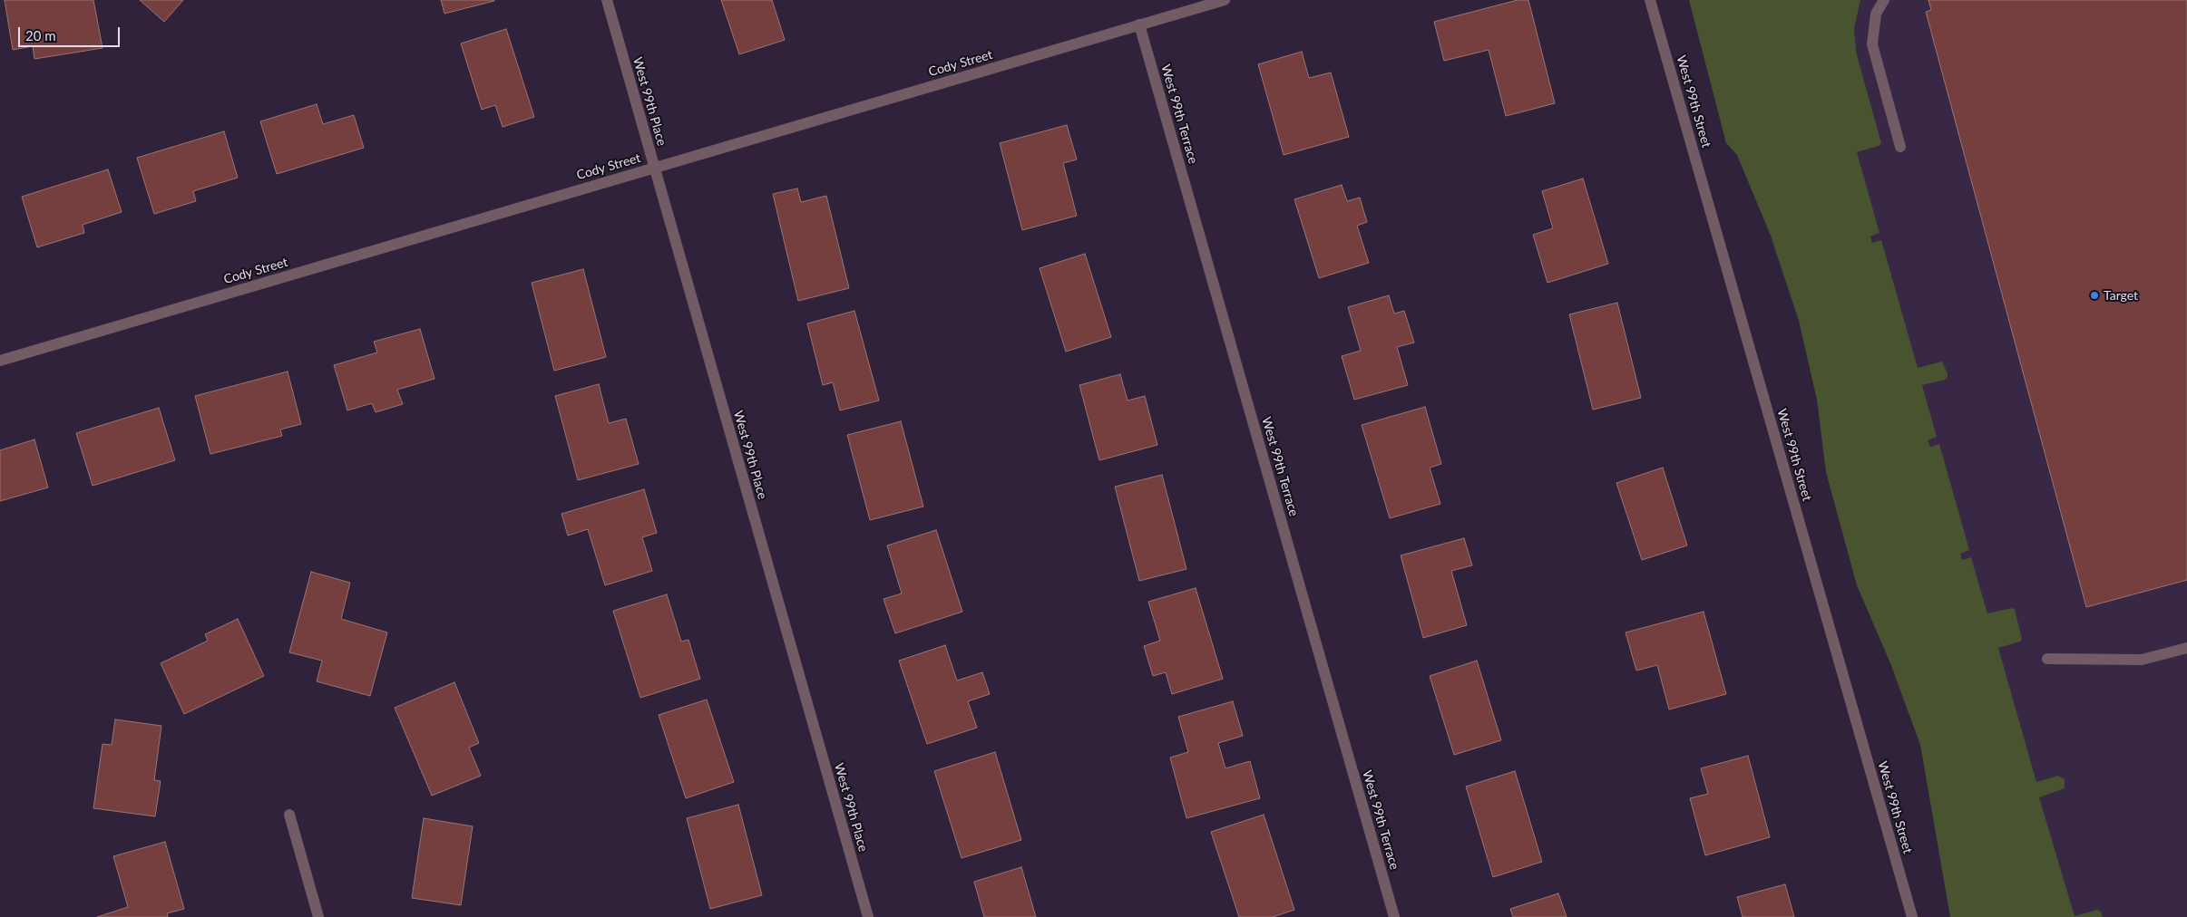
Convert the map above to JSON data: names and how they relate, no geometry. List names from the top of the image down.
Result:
{
  "streets": {
    "street": [
      "Cody Street",
      "West 99th Place",
      "West 99th Street",
      "West 99th Terrace"
    ]
  },
  "crossings": [
    ["Cody Street", "West 99th Place"],
    ["Cody Street", "West 99th Terrace"]
  ],
  "places": ["Target"],
  "scale_bar": "20 m"
}
